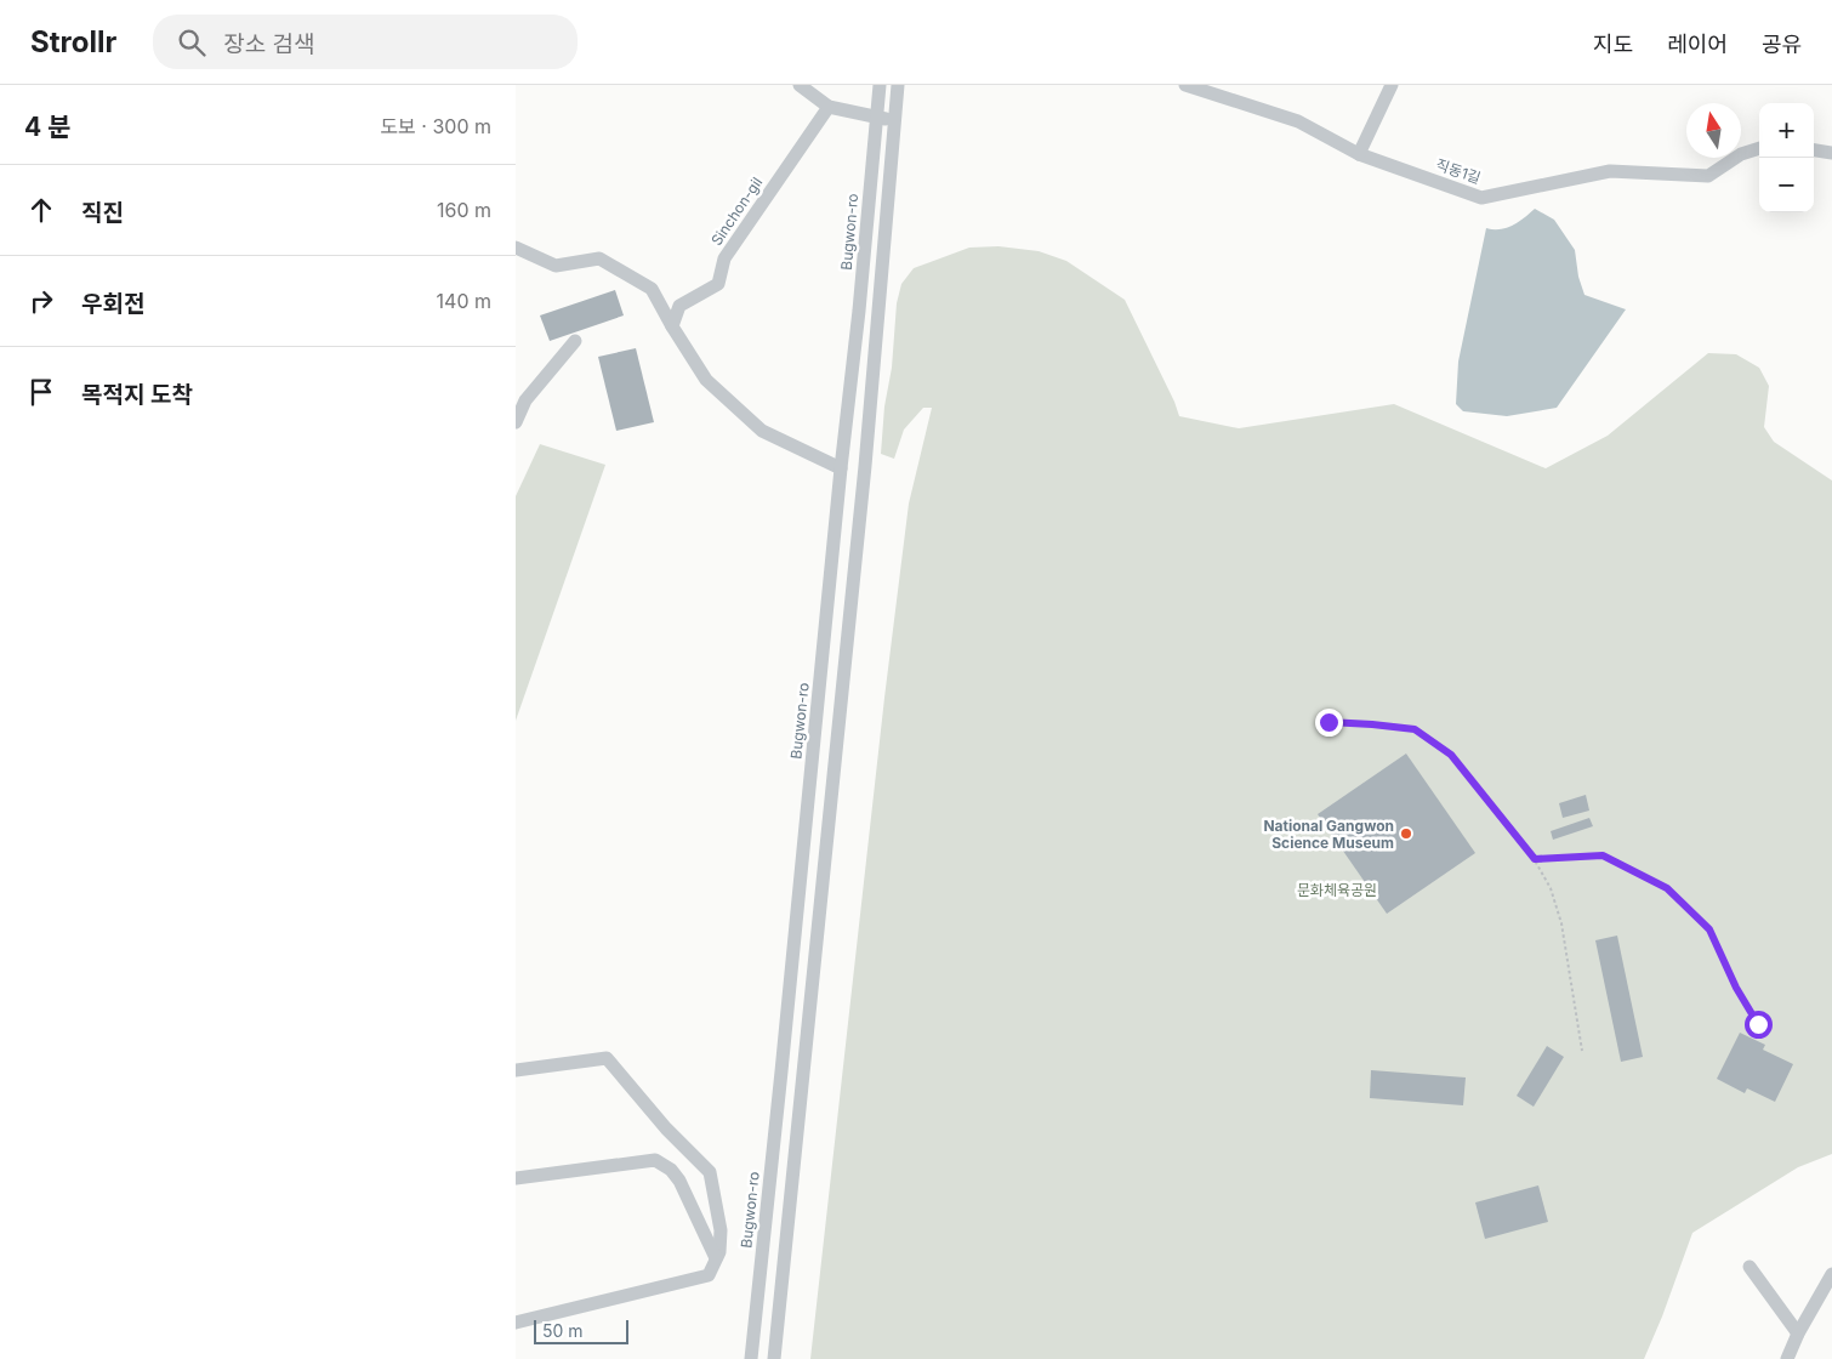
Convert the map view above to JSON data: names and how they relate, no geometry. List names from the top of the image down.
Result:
{
  "streets": {
    "street": ["직동1길", "Sinchon-gil", "Bugwon-ro"]
  },
  "parks": ["문화체육공원"],
  "places": ["National Gangwon Science Museum"],
  "scale_bar": "50 m",
  "north": "top",
  "page": {
    "header": "Strollr",
    "search": "장소 검색",
    "nav": ["지도", "레이어", "공유"],
    "heading": ["4 분", "도보 · 300 m"],
    "map_buttons": ["+", "−"],
    "list": [
      ["직진", "160 m"],
      ["우회전", "140 m"],
      "목적지 도착"
    ],
    "scale": "50 m"
  }
}
